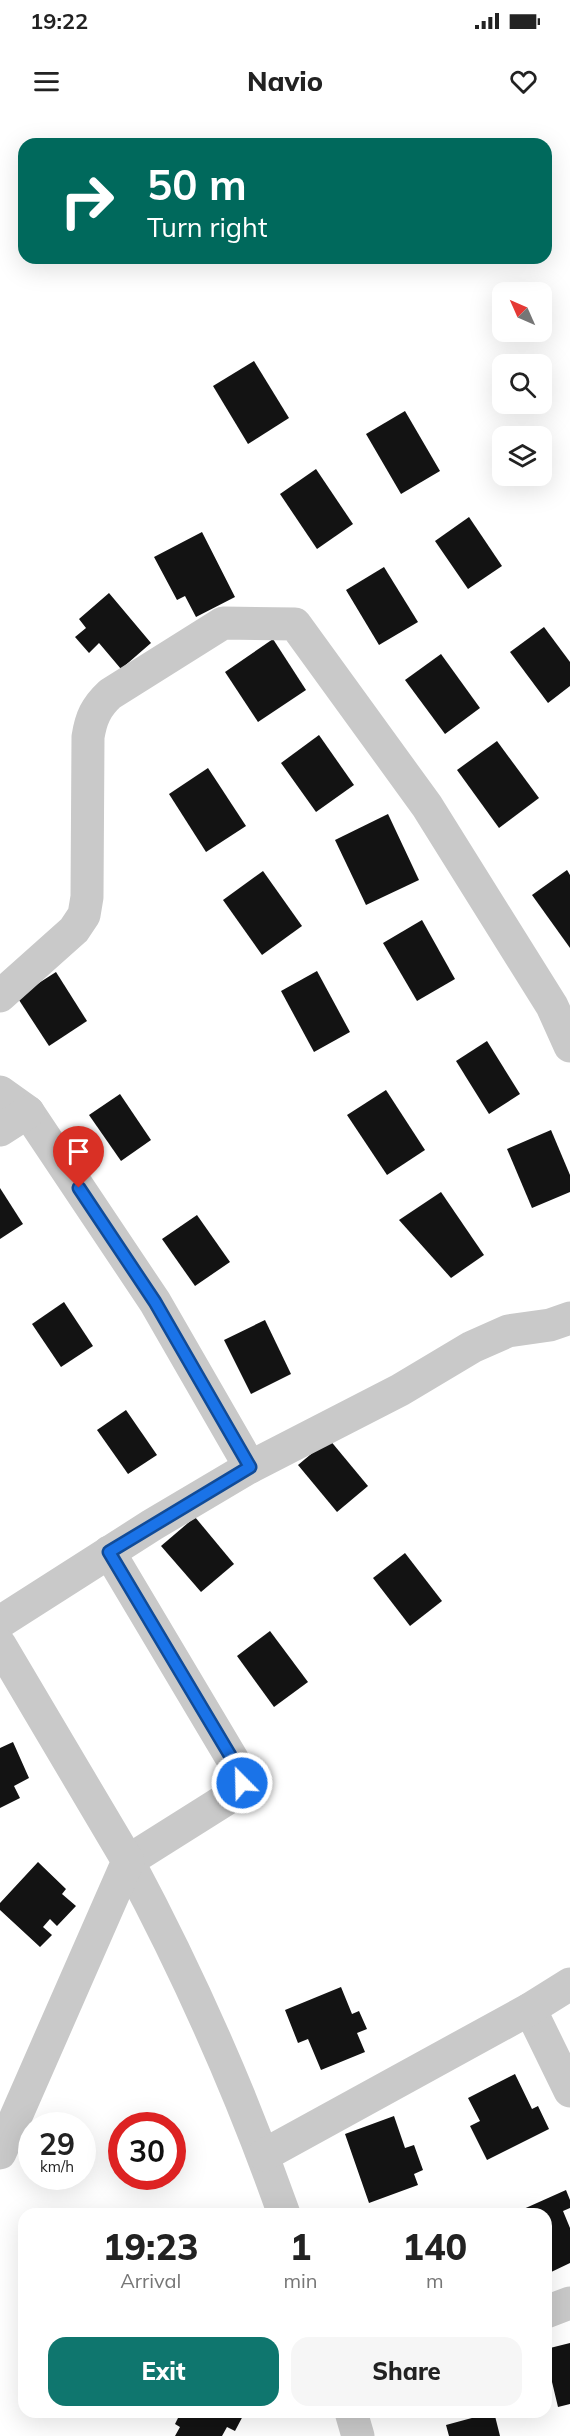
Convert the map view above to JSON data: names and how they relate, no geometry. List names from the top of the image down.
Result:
{
  "north": "top left",
  "page": {
    "status": "19:22",
    "header": "Navio",
    "turn": ["50 m", "Turn right"],
    "speed": "29 km/h",
    "limit": "30",
    "eta": [
      "19:23",
      "Arrival",
      "1",
      "min",
      "140",
      "m"
    ],
    "buttons": ["Exit", "Share"]
  }
}
